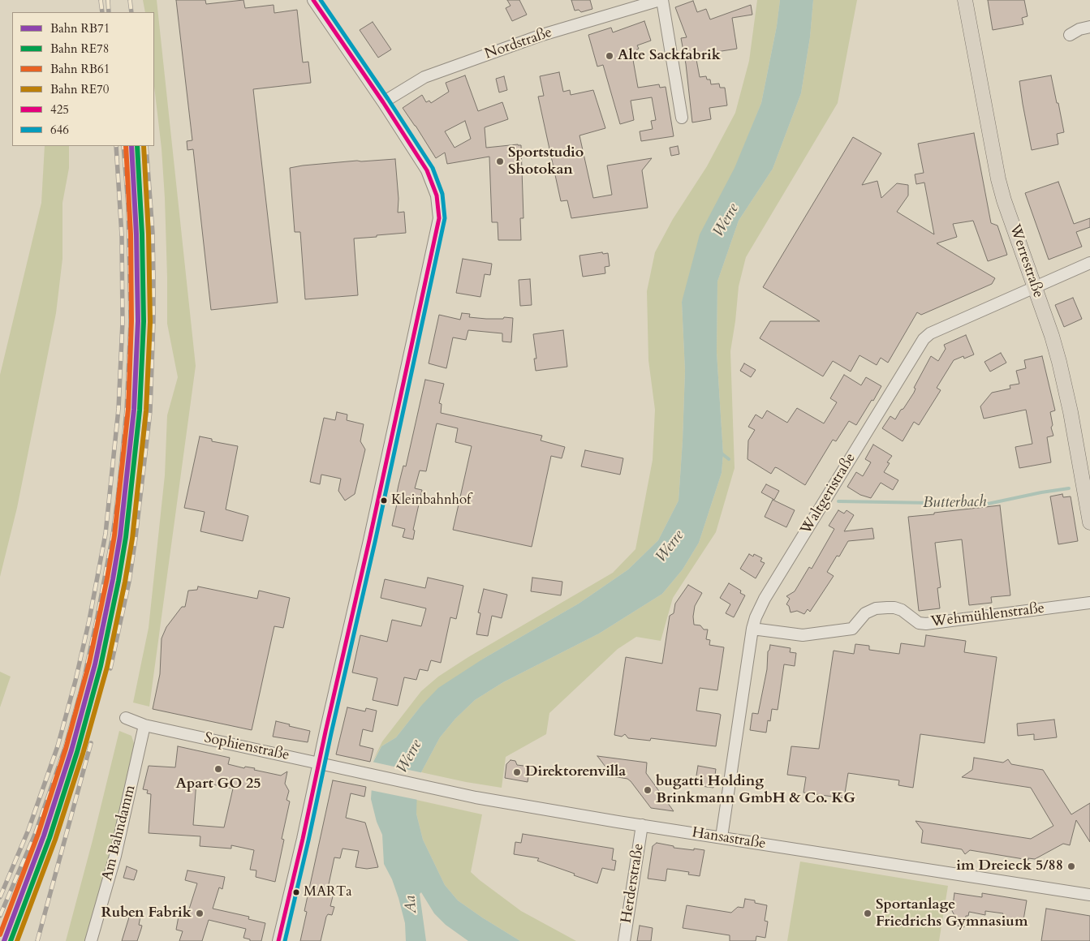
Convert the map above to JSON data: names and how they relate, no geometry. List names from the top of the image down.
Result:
{
  "streets": {
    "main road": ["Werrestraße"],
    "street": [
      "Nordstraße",
      "Waltgeristraße",
      "Wehmühlenstraße",
      "Sophienstraße",
      "Am Bahndamm",
      "Hansastraße",
      "Herderstraße"
    ]
  },
  "crossings": [
    ["Werrestraße", "Waltgeristraße"],
    ["Waltgeristraße", "Wehmühlenstraße"],
    ["Waltgeristraße", "Hansastraße"],
    ["Sophienstraße", "Am Bahndamm"],
    ["Sophienstraße", "Hansastraße"],
    ["Hansastraße", "Herderstraße"]
  ],
  "water": ["Werre", "Butterbach", "Aa"],
  "places": [
    "Alte Sackfabrik",
    "Sportstudio Shotokan",
    "Kleinbahnhof",
    "Apart GO 25",
    "Direktorenvilla",
    "bugatti Holding Brinkmann GmbH & Co. KG",
    "im Dreieck 5/88",
    "MARTa",
    "Ruben Fabrik",
    "Sportanlage Friedrichs Gymnasium"
  ],
  "lines": [
    "transit line 425",
    "transit line 646",
    "rail line RB71",
    "rail line RE78",
    "rail line RB61",
    "rail line RE70"
  ],
  "legend": [
    "Bahn RB71",
    "Bahn RE78",
    "Bahn RB61",
    "Bahn RE70",
    "425",
    "646"
  ]
}
